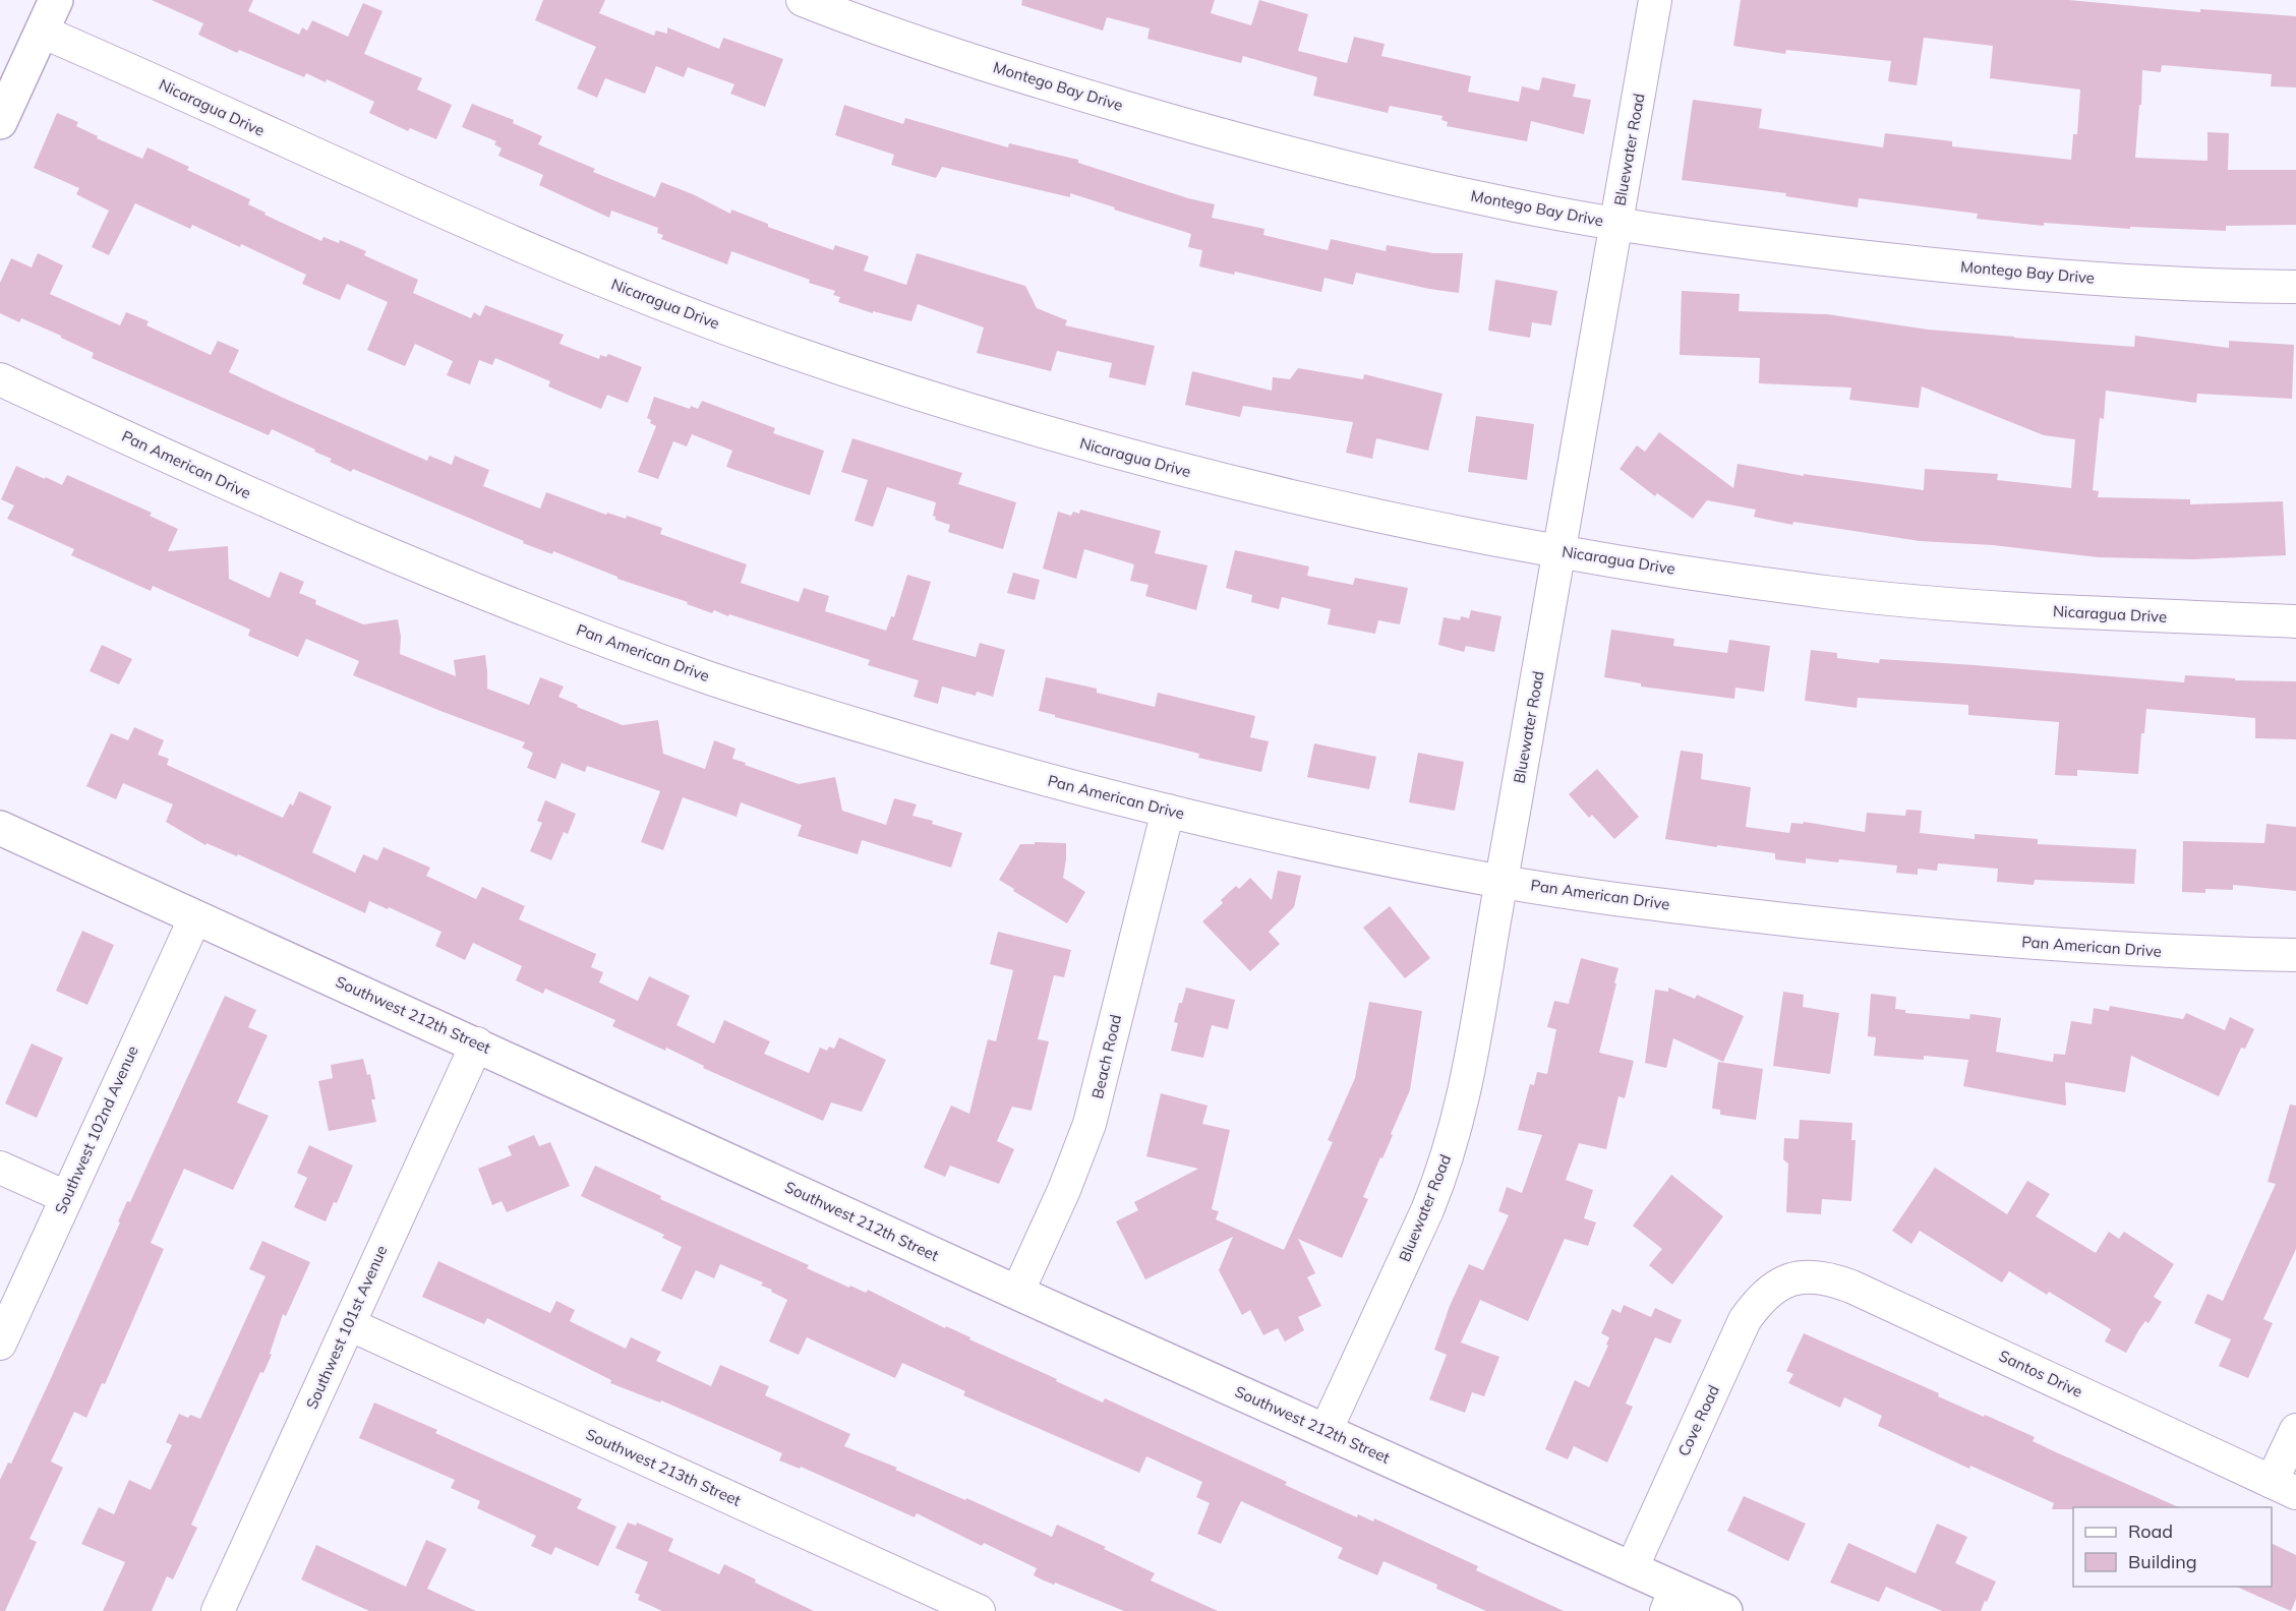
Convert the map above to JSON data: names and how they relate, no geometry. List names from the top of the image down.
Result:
{
  "streets": {
    "street": [
      "Montego Bay Drive",
      "Nicaragua Drive",
      "Bluewater Road",
      "Pan American Drive",
      "Southwest 212th Street",
      "Beach Road",
      "Southwest 102nd Avenue",
      "Southwest 101st Avenue",
      "Santos Drive",
      "Cove Road",
      "Southwest 213th Street"
    ]
  },
  "crossings": [
    ["Montego Bay Drive", "Bluewater Road"],
    ["Nicaragua Drive", "Bluewater Road"],
    ["Bluewater Road", "Pan American Drive"],
    ["Bluewater Road", "Southwest 212th Street"],
    ["Pan American Drive", "Beach Road"],
    ["Southwest 212th Street", "Beach Road"],
    ["Southwest 212th Street", "Southwest 102nd Avenue"],
    ["Southwest 212th Street", "Southwest 101st Avenue"],
    ["Southwest 212th Street", "Cove Road"],
    ["Southwest 101st Avenue", "Southwest 213th Street"],
    ["Santos Drive", "Cove Road"]
  ],
  "legend": ["Road", "Building"]
}
